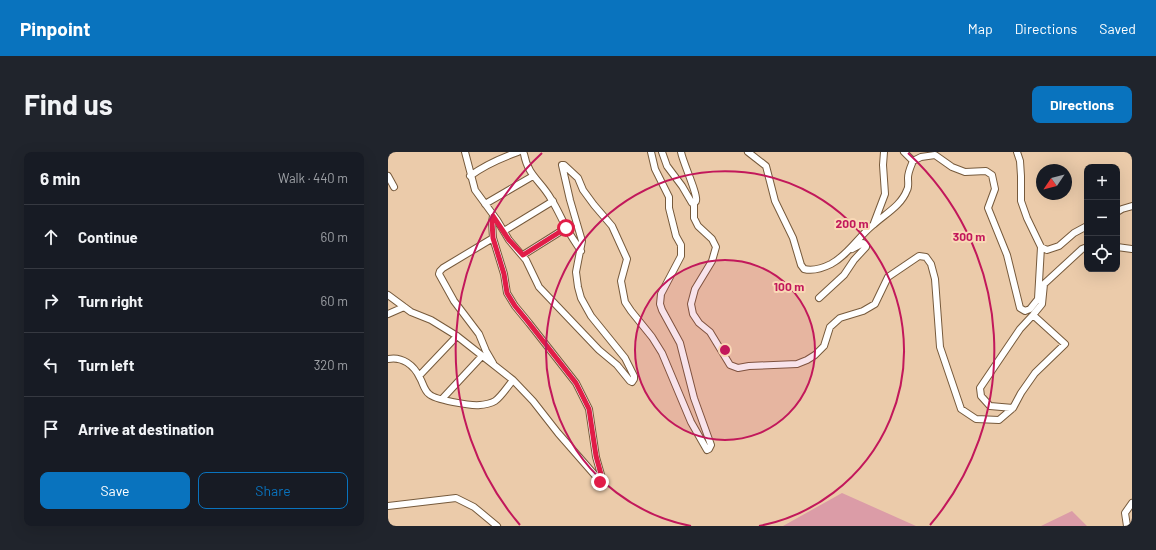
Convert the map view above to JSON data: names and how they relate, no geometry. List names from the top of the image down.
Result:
{
  "north": "bottom left",
  "page": {
    "header": "Pinpoint",
    "nav": ["Map", "Directions", "Saved"],
    "buttons": [
      "Directions",
      ["Save", "Share"]
    ],
    "title": "Find us",
    "heading": ["6 min", "Walk · 440 m"],
    "map_buttons": ["+", "−"],
    "list": [
      ["Continue", "60 m"],
      ["Turn right", "60 m"],
      ["Turn left", "320 m"],
      "Arrive at destination"
    ]
  },
  "rings": ["200 m", "300 m", "100 m"]
}
